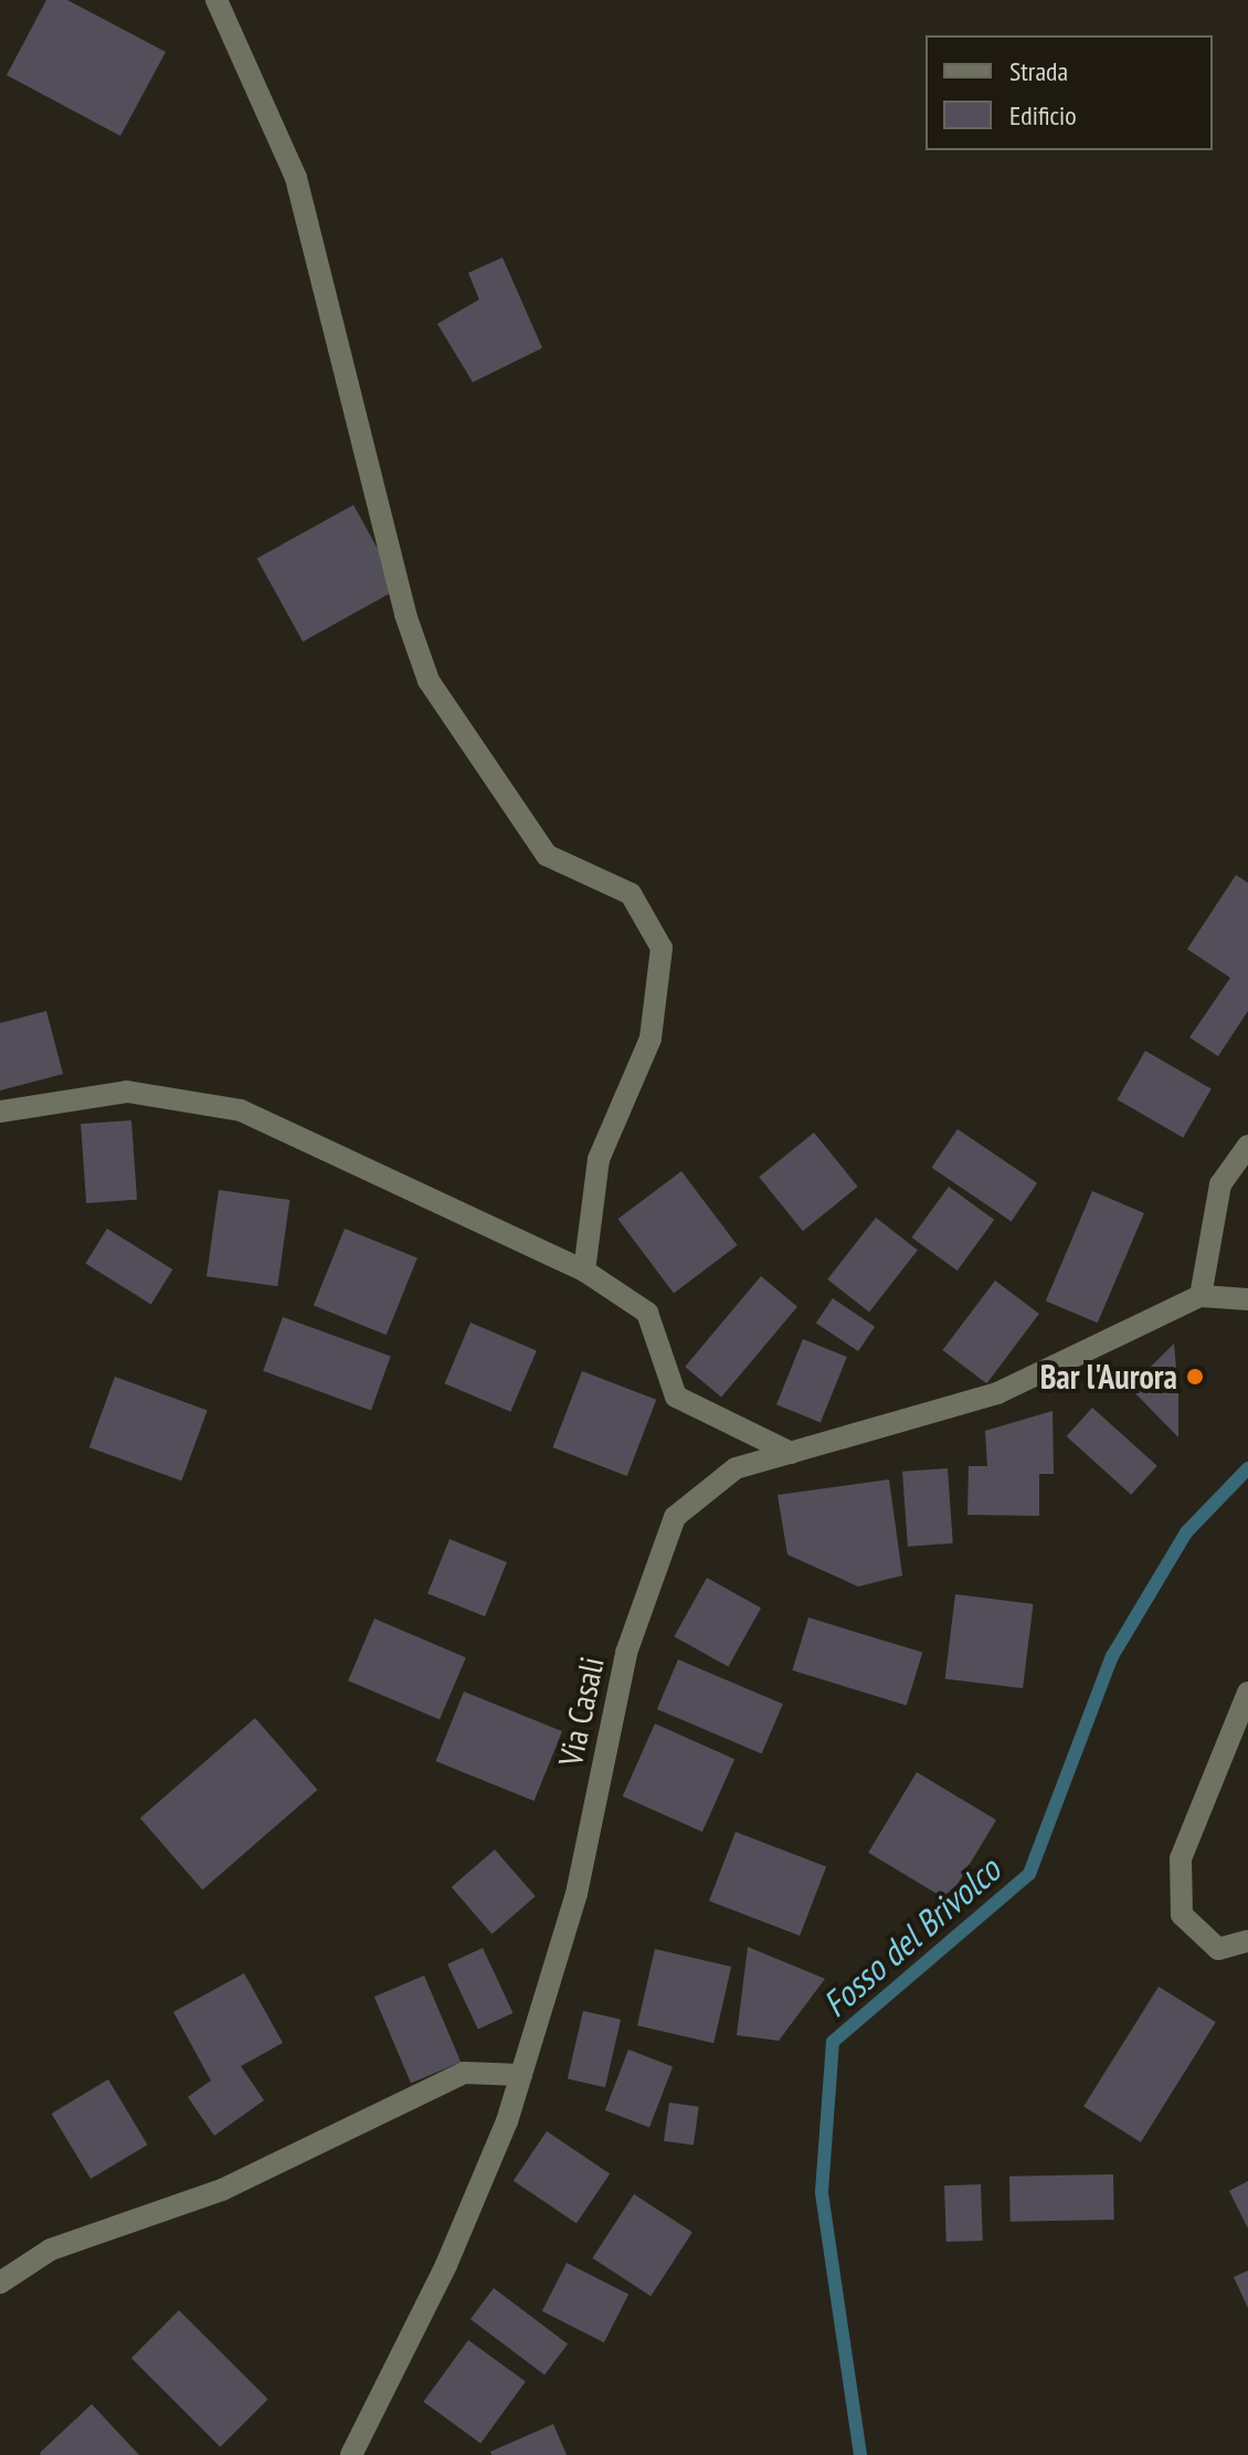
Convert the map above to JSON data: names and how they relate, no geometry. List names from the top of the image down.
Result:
{
  "streets": {
    "street": ["Via Casali"]
  },
  "water": ["Fosso del Brivolco"],
  "places": ["Bar l'Aurora"],
  "legend": ["Strada", "Edificio"]
}
